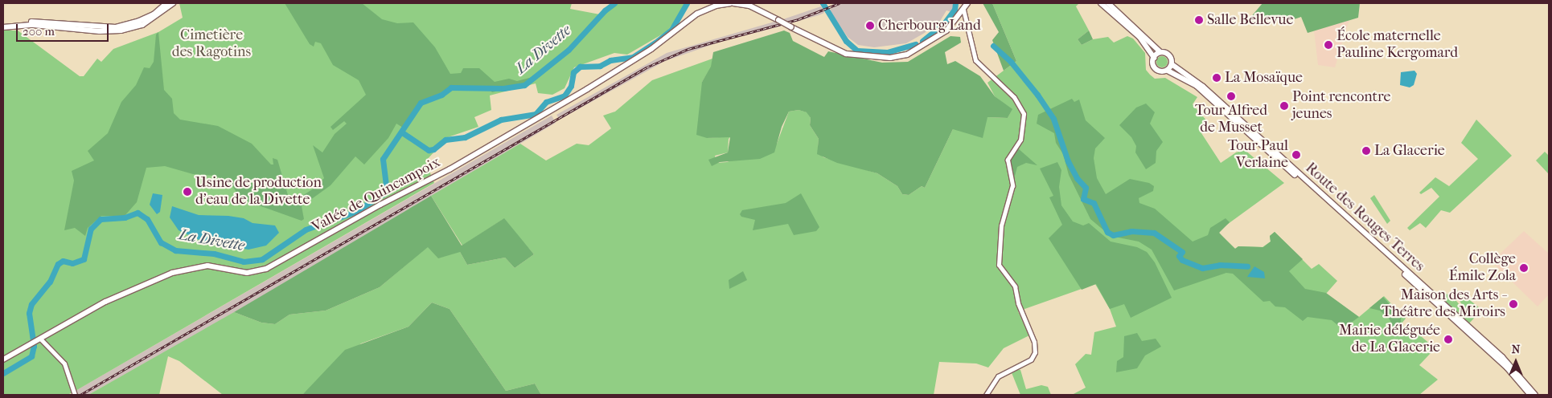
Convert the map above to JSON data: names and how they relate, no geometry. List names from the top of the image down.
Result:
{
  "streets": {
    "main road": ["Vallée de Quincampoix", "Route des Rouges Terres"]
  },
  "water": ["La Divette"],
  "parks": ["Cimetière des Ragotins"],
  "places": [
    "Salle Bellevue",
    "Cherbourg Land",
    "École maternelle Pauline Kergomard",
    "La Mosaïque",
    "Tour Alfred de Musset",
    "Point rencontre jeunes",
    "La Glacerie",
    "Tour Paul Verlaine",
    "Usine de production d'eau de la Divette",
    "Collège Émile Zola",
    "Maison des Arts - Théâtre des Miroirs",
    "Mairie déléguée de La Glacerie"
  ],
  "scale_bar": "200 m",
  "north": "top"
}
